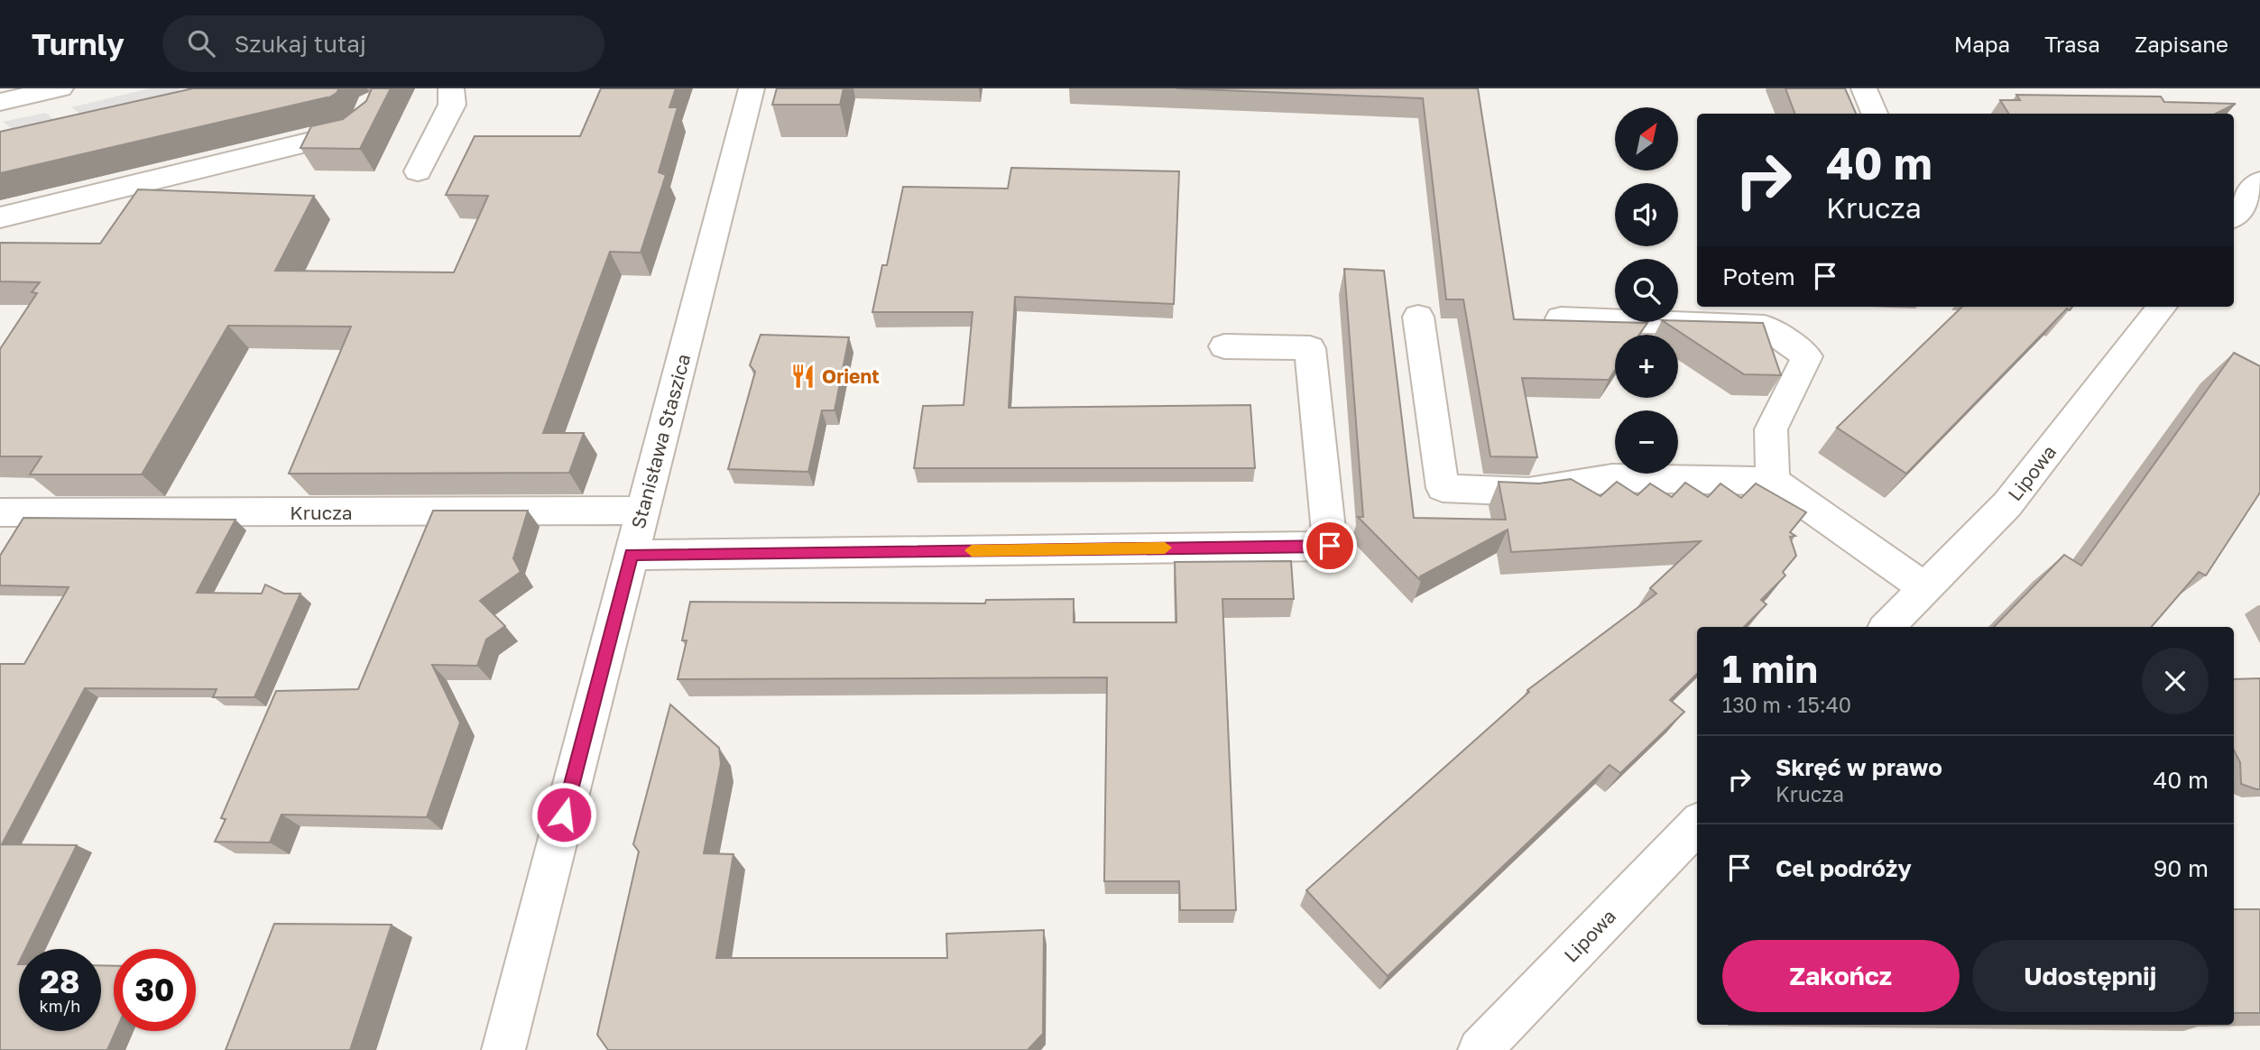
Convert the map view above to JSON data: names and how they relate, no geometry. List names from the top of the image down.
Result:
{
  "streets": {
    "street": ["Stanisława Staszica", "Lipowa", "Krucza"]
  },
  "crossings": [
    ["Stanisława Staszica", "Krucza"]
  ],
  "places": {
    "restaurant": ["Orient"]
  },
  "north": "top right",
  "page": {
    "header": "Turnly",
    "search": "Szukaj tutaj",
    "nav": ["Mapa", "Trasa", "Zapisane"],
    "map_buttons": ["+", "−"],
    "turn": ["40 m", "Krucza"],
    "then": "Potem",
    "heading": ["1 min", "130 m · 15:40"],
    "list": [
      {
        "name": "Skręć w prawo",
        "note": "Krucza",
        "value": "40 m"
      },
      {
        "name": "Cel podróży",
        "value": "90 m"
      }
    ],
    "buttons": ["Zakończ", "Udostępnij"],
    "speed": "28 km/h",
    "limit": "30"
  }
}
